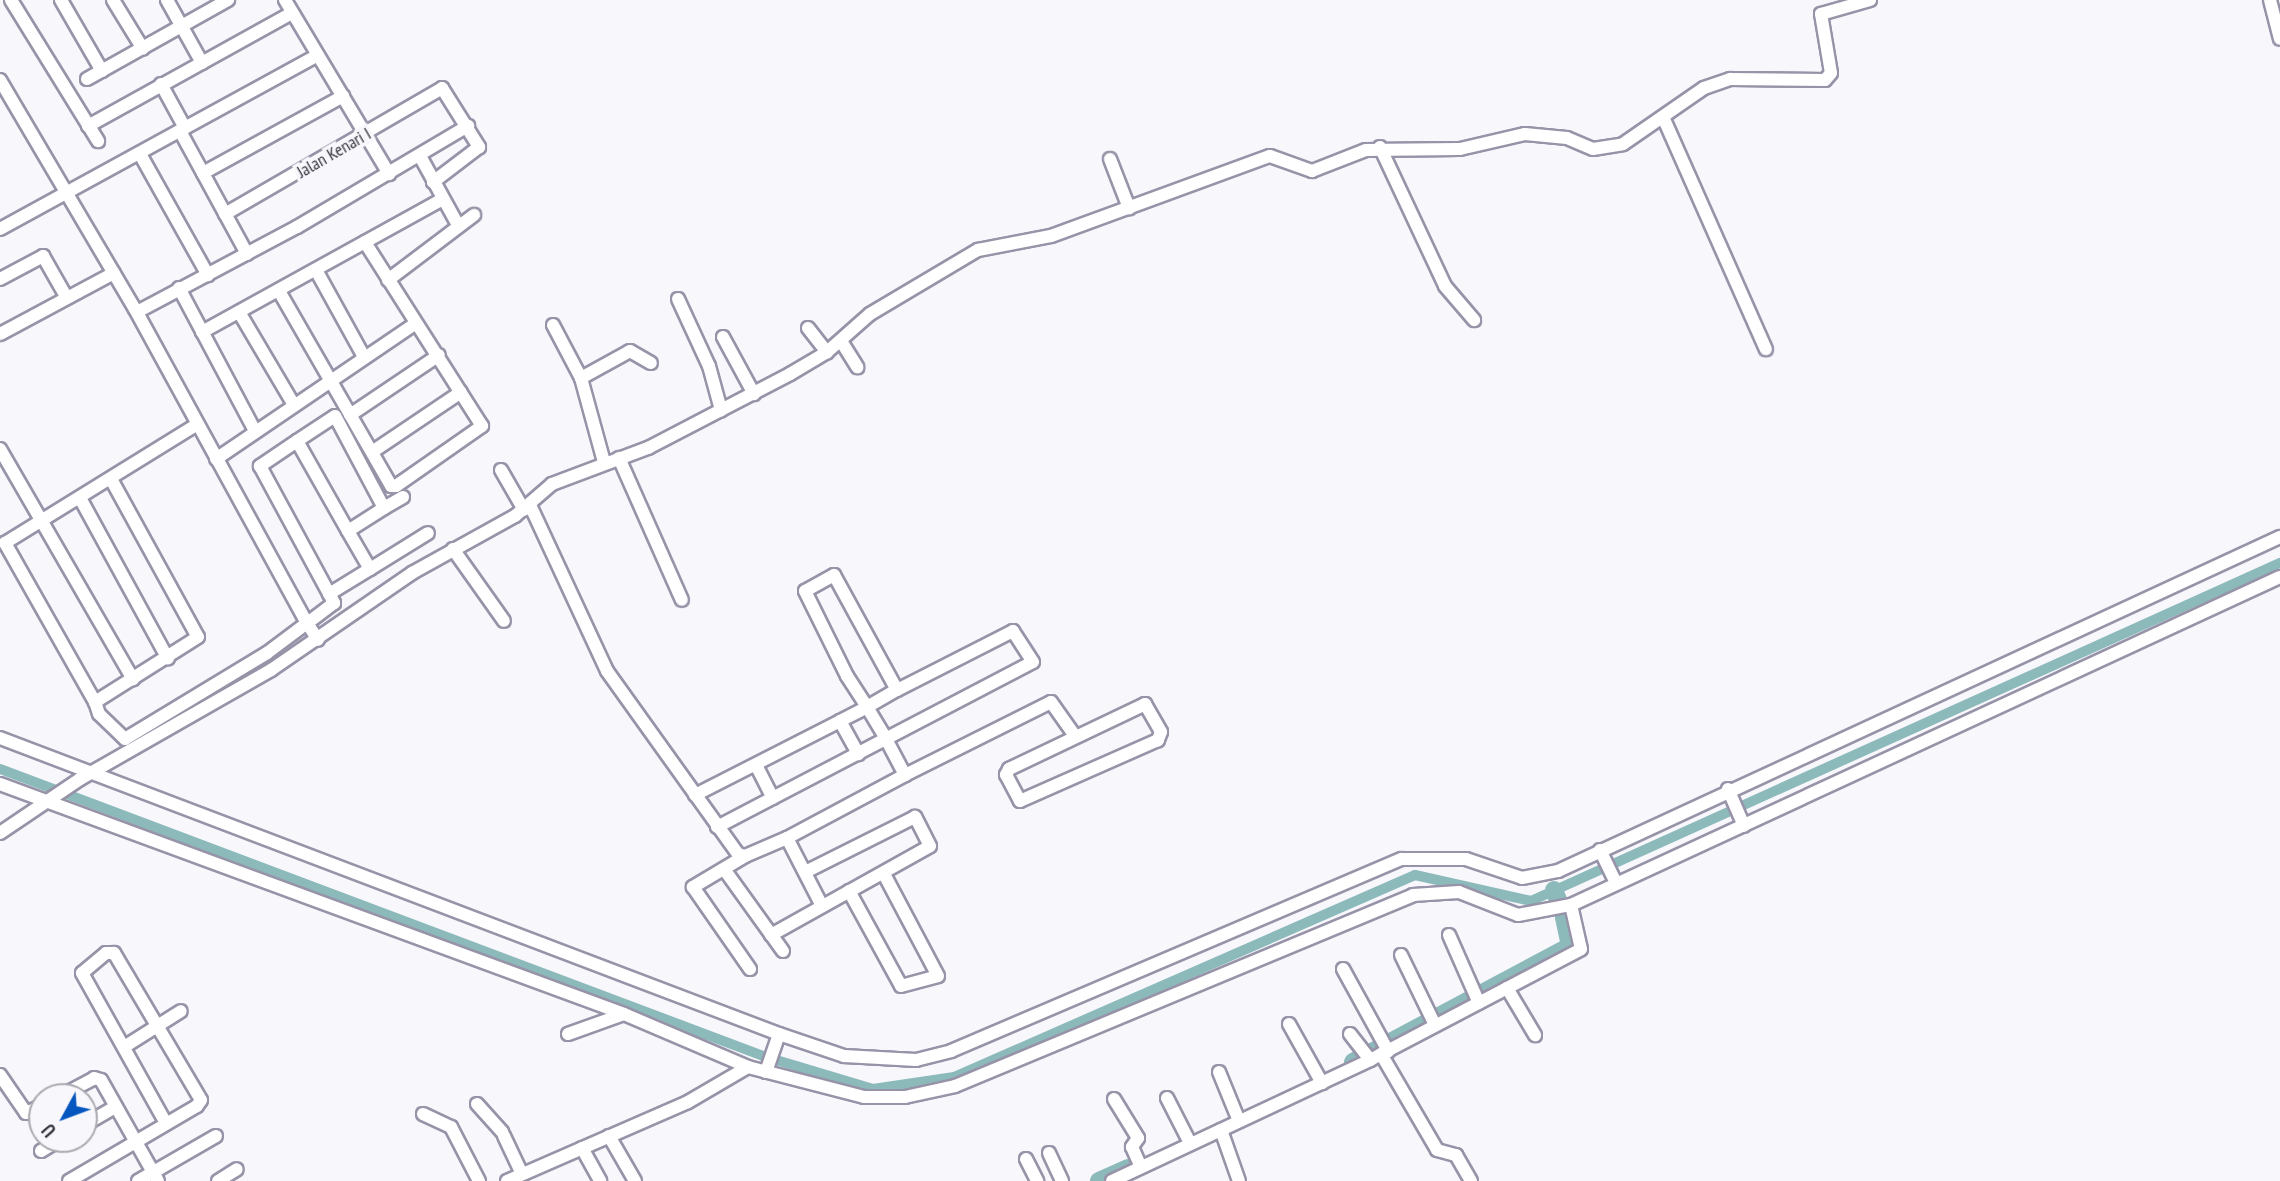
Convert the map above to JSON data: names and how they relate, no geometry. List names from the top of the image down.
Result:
{
  "streets": {
    "street": ["Jalan Kenari I"]
  },
  "north": "bottom left"
}
